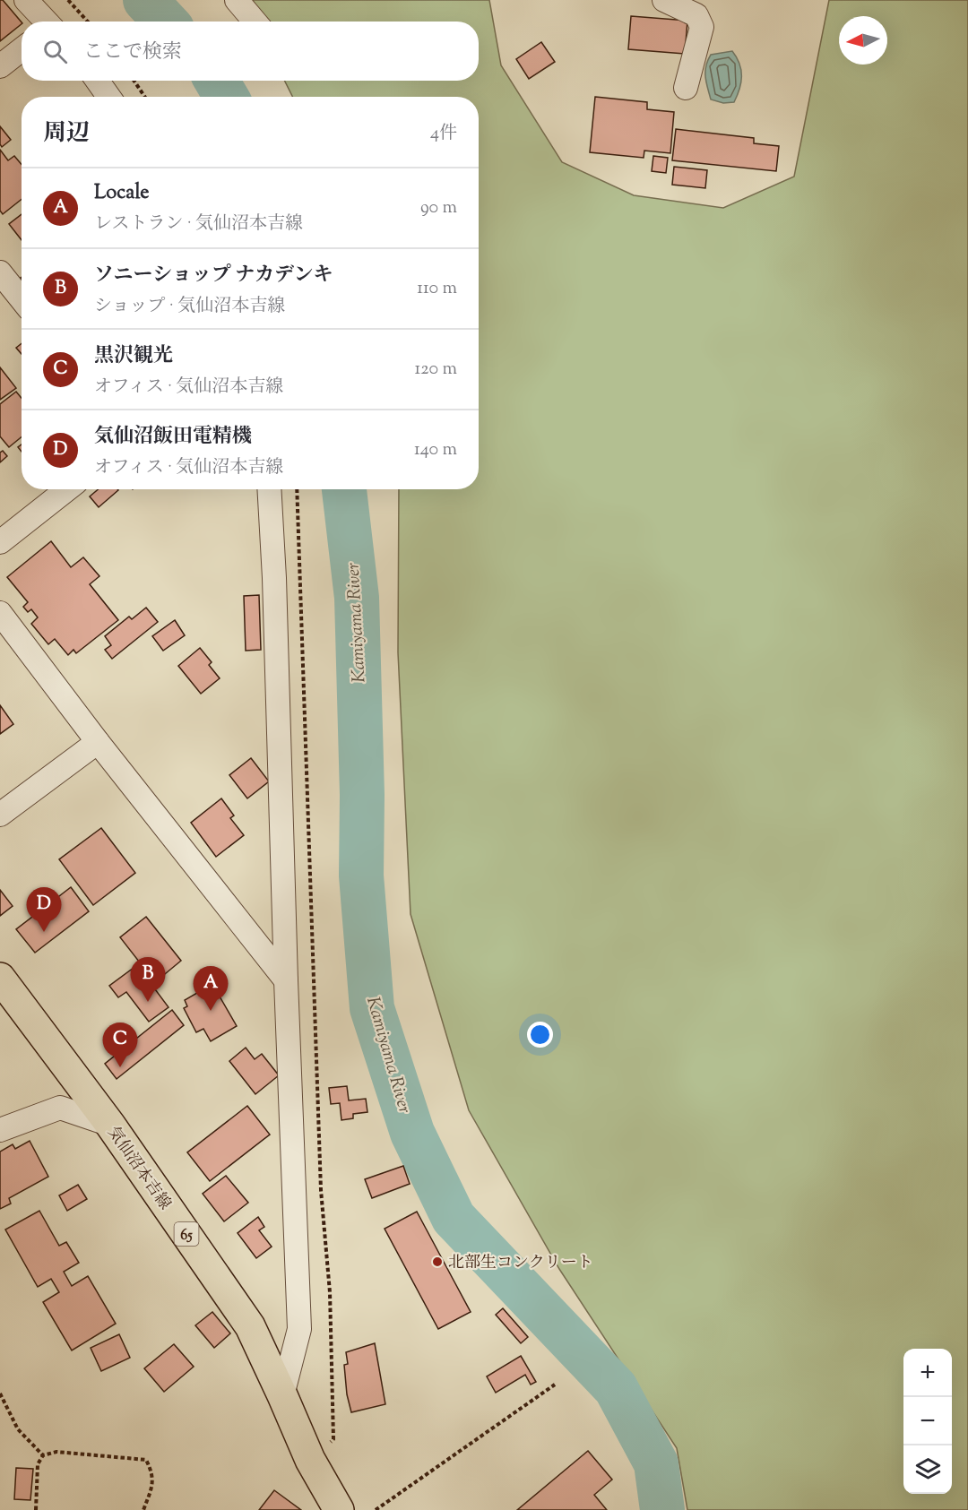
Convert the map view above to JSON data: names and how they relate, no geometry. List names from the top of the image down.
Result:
{
  "streets": {
    "main road": ["気仙沼本吉線", "65"]
  },
  "water": ["Kamiyama River"],
  "places": ["北部生コンクリート"],
  "north": "left",
  "page": {
    "search": "ここで検索",
    "heading": ["周辺", "4件"],
    "list": [
      {
        "mark": "A",
        "name": "Locale",
        "note": "レストラン · 気仙沼本吉線",
        "value": "90 m"
      },
      {
        "mark": "B",
        "name": "ソニーショップ ナカデンキ",
        "note": "ショップ · 気仙沼本吉線",
        "value": "110 m"
      },
      {
        "mark": "C",
        "name": "黒沢観光",
        "note": "オフィス · 気仙沼本吉線",
        "value": "120 m"
      },
      {
        "mark": "D",
        "name": "気仙沼飯田電精機",
        "note": "オフィス · 気仙沼本吉線",
        "value": "140 m"
      }
    ],
    "pins": [
      "D",
      "B",
      "A",
      "C"
    ],
    "map_buttons": ["+", "−"]
  }
}
